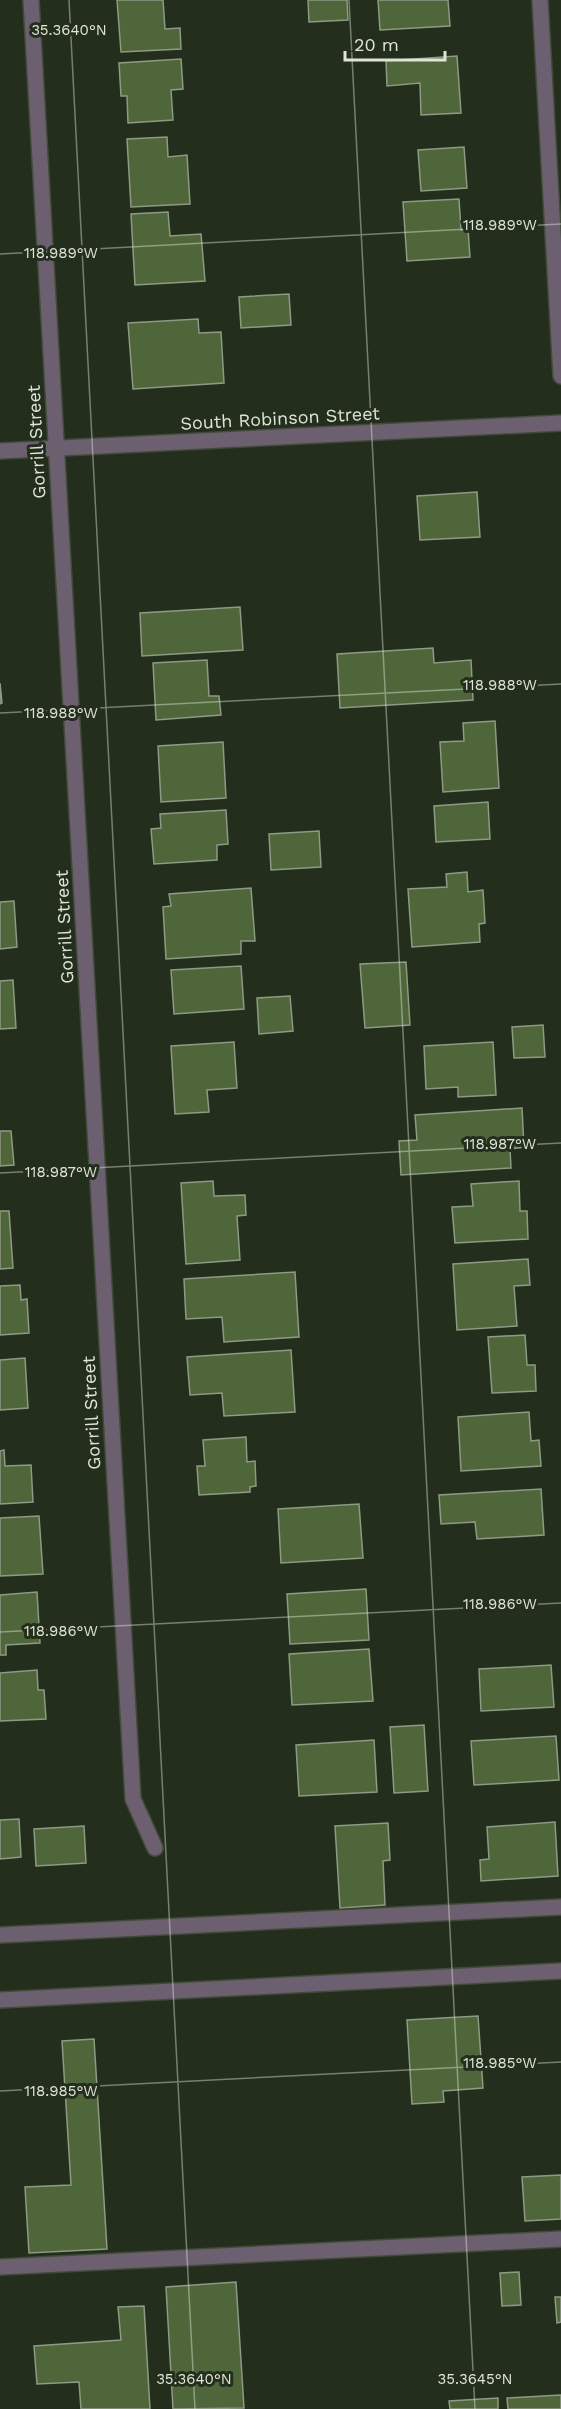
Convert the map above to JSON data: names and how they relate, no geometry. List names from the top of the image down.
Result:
{
  "streets": {
    "street": ["South Robinson Street", "Gorrill Street"]
  },
  "crossings": [
    ["South Robinson Street", "Gorrill Street"]
  ],
  "scale_bar": "20 m",
  "coordinates": [
    "35.3640°N",
    "118.989°W",
    "118.988°W",
    "118.987°W",
    "118.986°W",
    "118.985°W",
    "35.3645°N"
  ]
}
